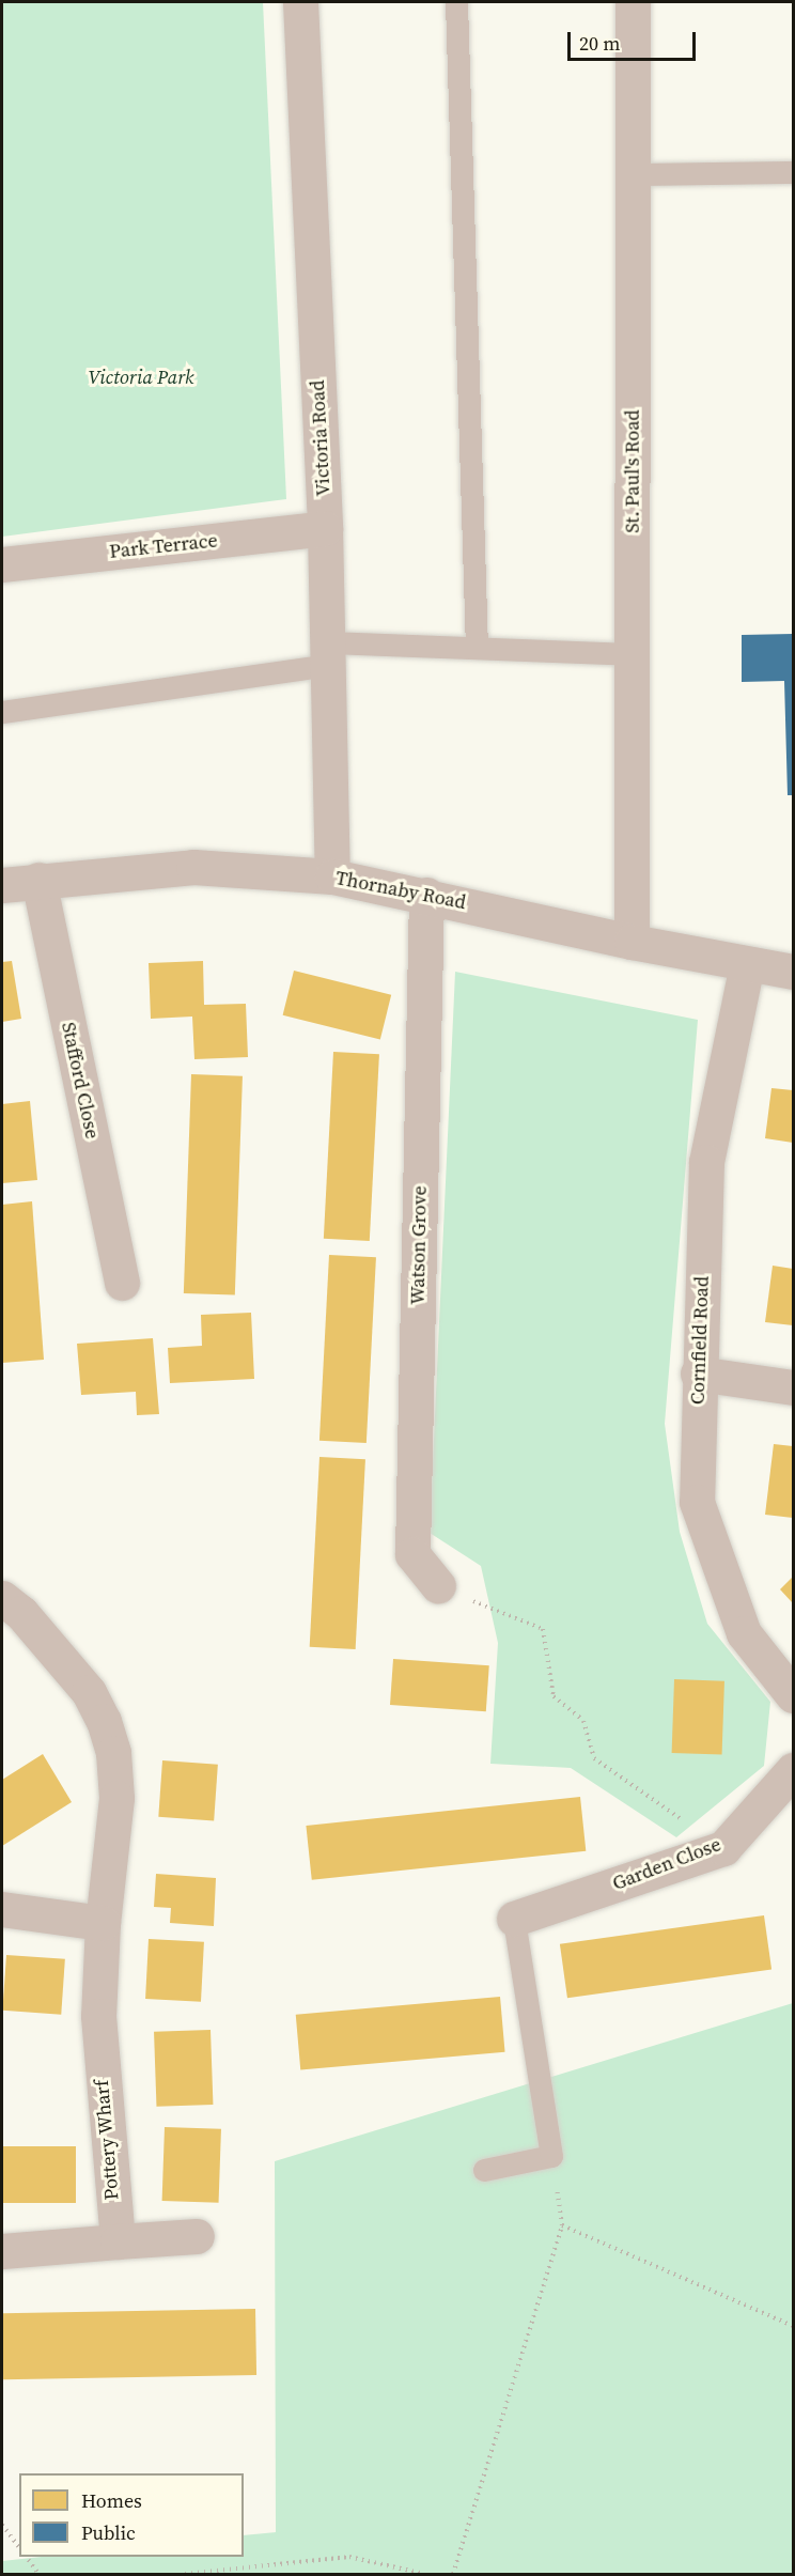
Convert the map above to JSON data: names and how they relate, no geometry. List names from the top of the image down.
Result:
{
  "streets": {
    "street": [
      "Victoria Road",
      "St. Paul's Road",
      "Park Terrace",
      "Thornaby Road",
      "Stafford Close",
      "Watson Grove",
      "Cornfield Road",
      "Garden Close",
      "Pottery Wharf"
    ]
  },
  "crossings": [
    ["Victoria Road", "Park Terrace"],
    ["Victoria Road", "Thornaby Road"],
    ["St. Paul's Road", "Thornaby Road"],
    ["Thornaby Road", "Stafford Close"],
    ["Thornaby Road", "Watson Grove"],
    ["Thornaby Road", "Cornfield Road"]
  ],
  "parks": ["Victoria Park"],
  "legend": ["Homes", "Public"],
  "scale_bar": "20 m"
}
